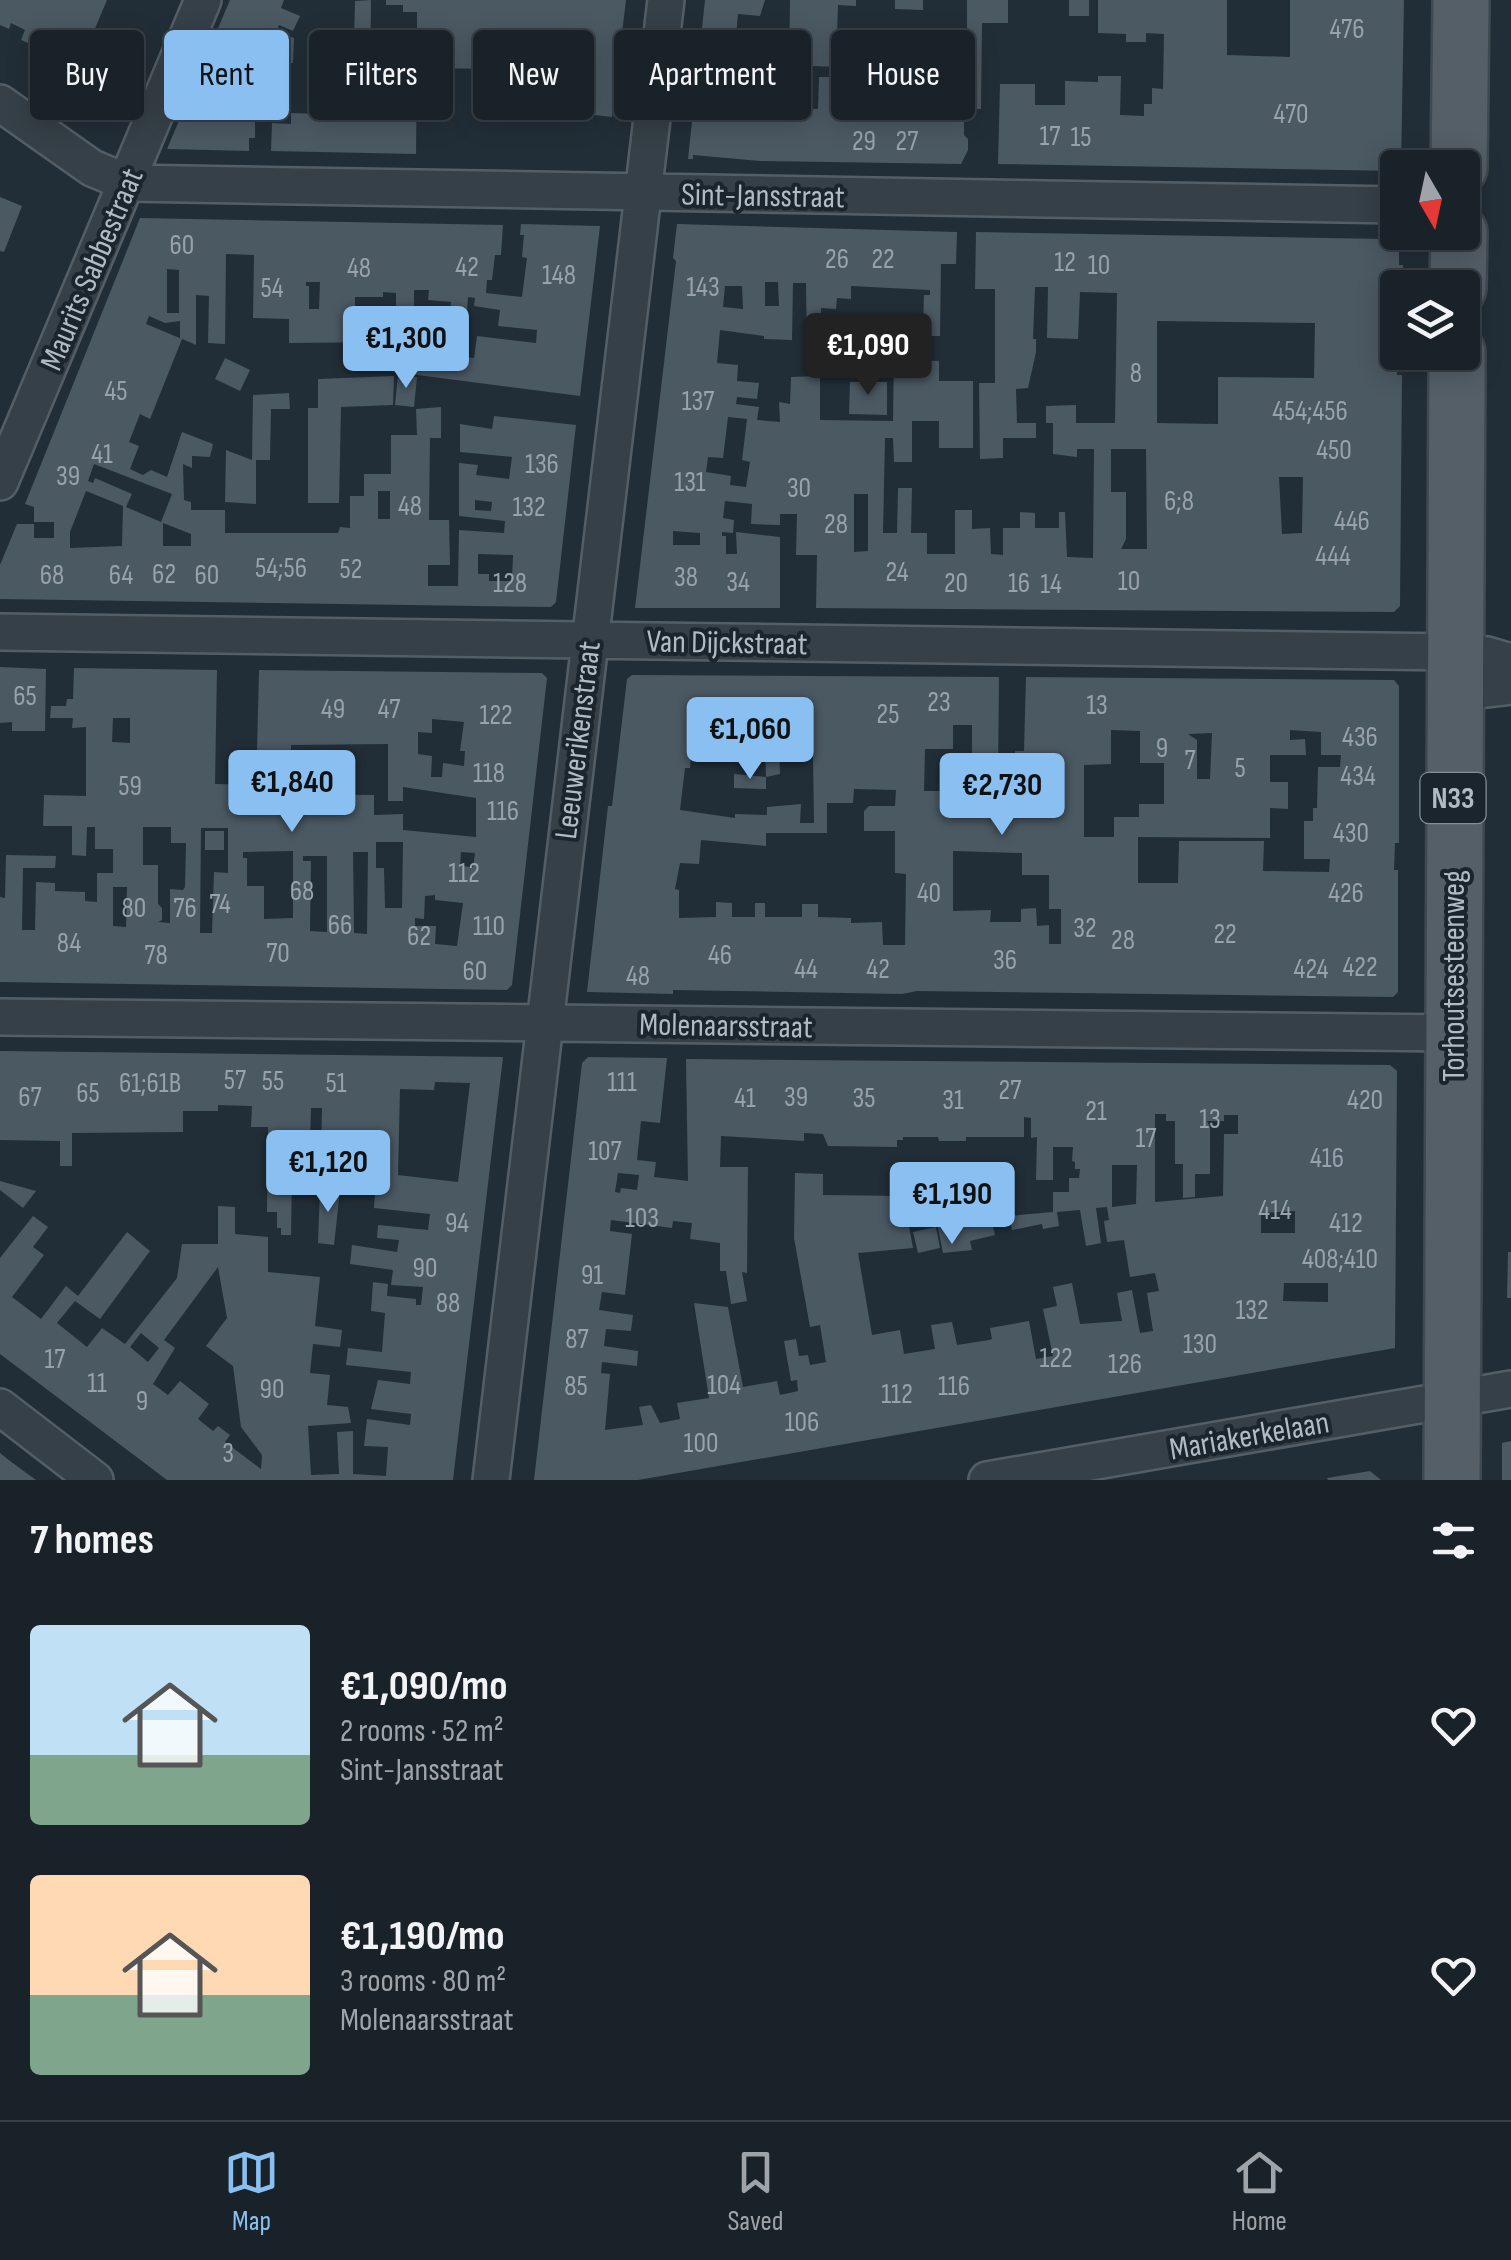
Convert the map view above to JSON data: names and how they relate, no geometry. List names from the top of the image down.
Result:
{
  "streets": {
    "main road": ["N33", "Torhoutsesteenweg"],
    "street": [
      "Sint-Jansstraat",
      "Maurits Sabbestraat",
      "Van Dijckstraat",
      "Leeuwerikenstraat",
      "Molenaarsstraat",
      "Mariakerkelaan"
    ]
  },
  "crossings": [
    ["Sint-Jansstraat", "Maurits Sabbestraat"],
    ["Sint-Jansstraat", "Leeuwerikenstraat"],
    ["Van Dijckstraat", "Leeuwerikenstraat"],
    ["Van Dijckstraat", "Torhoutsesteenweg"],
    ["Leeuwerikenstraat", "Molenaarsstraat"],
    ["Torhoutsesteenweg", "Molenaarsstraat"],
    ["Torhoutsesteenweg", "Mariakerkelaan"]
  ],
  "house_numbers": [
    "476",
    "470",
    "17",
    "15",
    "29",
    "27",
    "60",
    "26",
    "22",
    "12",
    "10",
    "42",
    "48",
    "148",
    "143",
    "54",
    "8",
    "45",
    "137",
    "454;456",
    "450",
    "41",
    "136",
    "39",
    "131",
    "30",
    "6;8",
    "48",
    "132",
    "446",
    "28",
    "444",
    "54;56",
    "52",
    "24",
    "62",
    "68",
    "64",
    "60",
    "38",
    "10",
    "34",
    "128",
    "20",
    "16",
    "14",
    "65",
    "23",
    "13",
    "49",
    "47",
    "25",
    "122",
    "436",
    "9",
    "7",
    "5",
    "118",
    "434",
    "59",
    "116",
    "430",
    "112",
    "68",
    "40",
    "426",
    "74",
    "80",
    "76",
    "66",
    "110",
    "32",
    "22",
    "62",
    "28",
    "84",
    "70",
    "78",
    "46",
    "36",
    "422",
    "44",
    "42",
    "424",
    "60",
    "48",
    "57",
    "55",
    "111",
    "61;61B",
    "51",
    "27",
    "65",
    "67",
    "39",
    "41",
    "35",
    "31",
    "420",
    "21",
    "13",
    "17",
    "107",
    "416",
    "414",
    "103",
    "94",
    "412",
    "408;410",
    "90",
    "91",
    "88",
    "132",
    "87",
    "130",
    "122",
    "17",
    "126",
    "11",
    "104",
    "85",
    "116",
    "90",
    "112",
    "9",
    "106",
    "100",
    "3"
  ],
  "north": "bottom",
  "page": {
    "chip": [
      "Buy",
      "Rent",
      "Filters",
      "New",
      "Apartment",
      "House"
    ],
    "price": [
      "€1,300",
      "€1,090",
      "€1,060",
      "€1,840",
      "€2,730",
      "€1,120",
      "€1,190"
    ],
    "heading": "7 homes",
    "list": [
      {
        "name": "€1,090/mo",
        "note": "2 rooms · 52 m² · Sint-Jansstraat"
      },
      {
        "name": "€1,190/mo",
        "note": "3 rooms · 80 m² · Molenaarsstraat"
      }
    ],
    "tabs": ["Map", "Saved", "Home"]
  }
}
